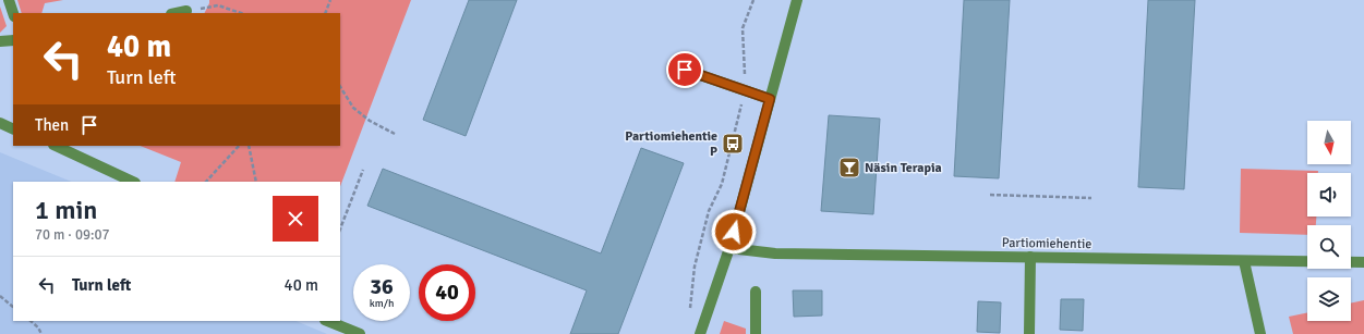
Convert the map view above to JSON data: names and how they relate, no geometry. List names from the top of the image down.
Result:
{
  "streets": {
    "street": ["Partiomiehentie"]
  },
  "places": {
    "bus stop": ["Partiomiehentie P"],
    "bar": ["Näsin Terapia"]
  },
  "north": "bottom",
  "page": {
    "turn": ["40 m", "Turn left"],
    "then": "Then",
    "heading": ["1 min", "70 m · 09:07"],
    "list": [
      {
        "name": "Turn left",
        "value": "40 m"
      }
    ],
    "speed": "36 km/h",
    "limit": "40"
  }
}
